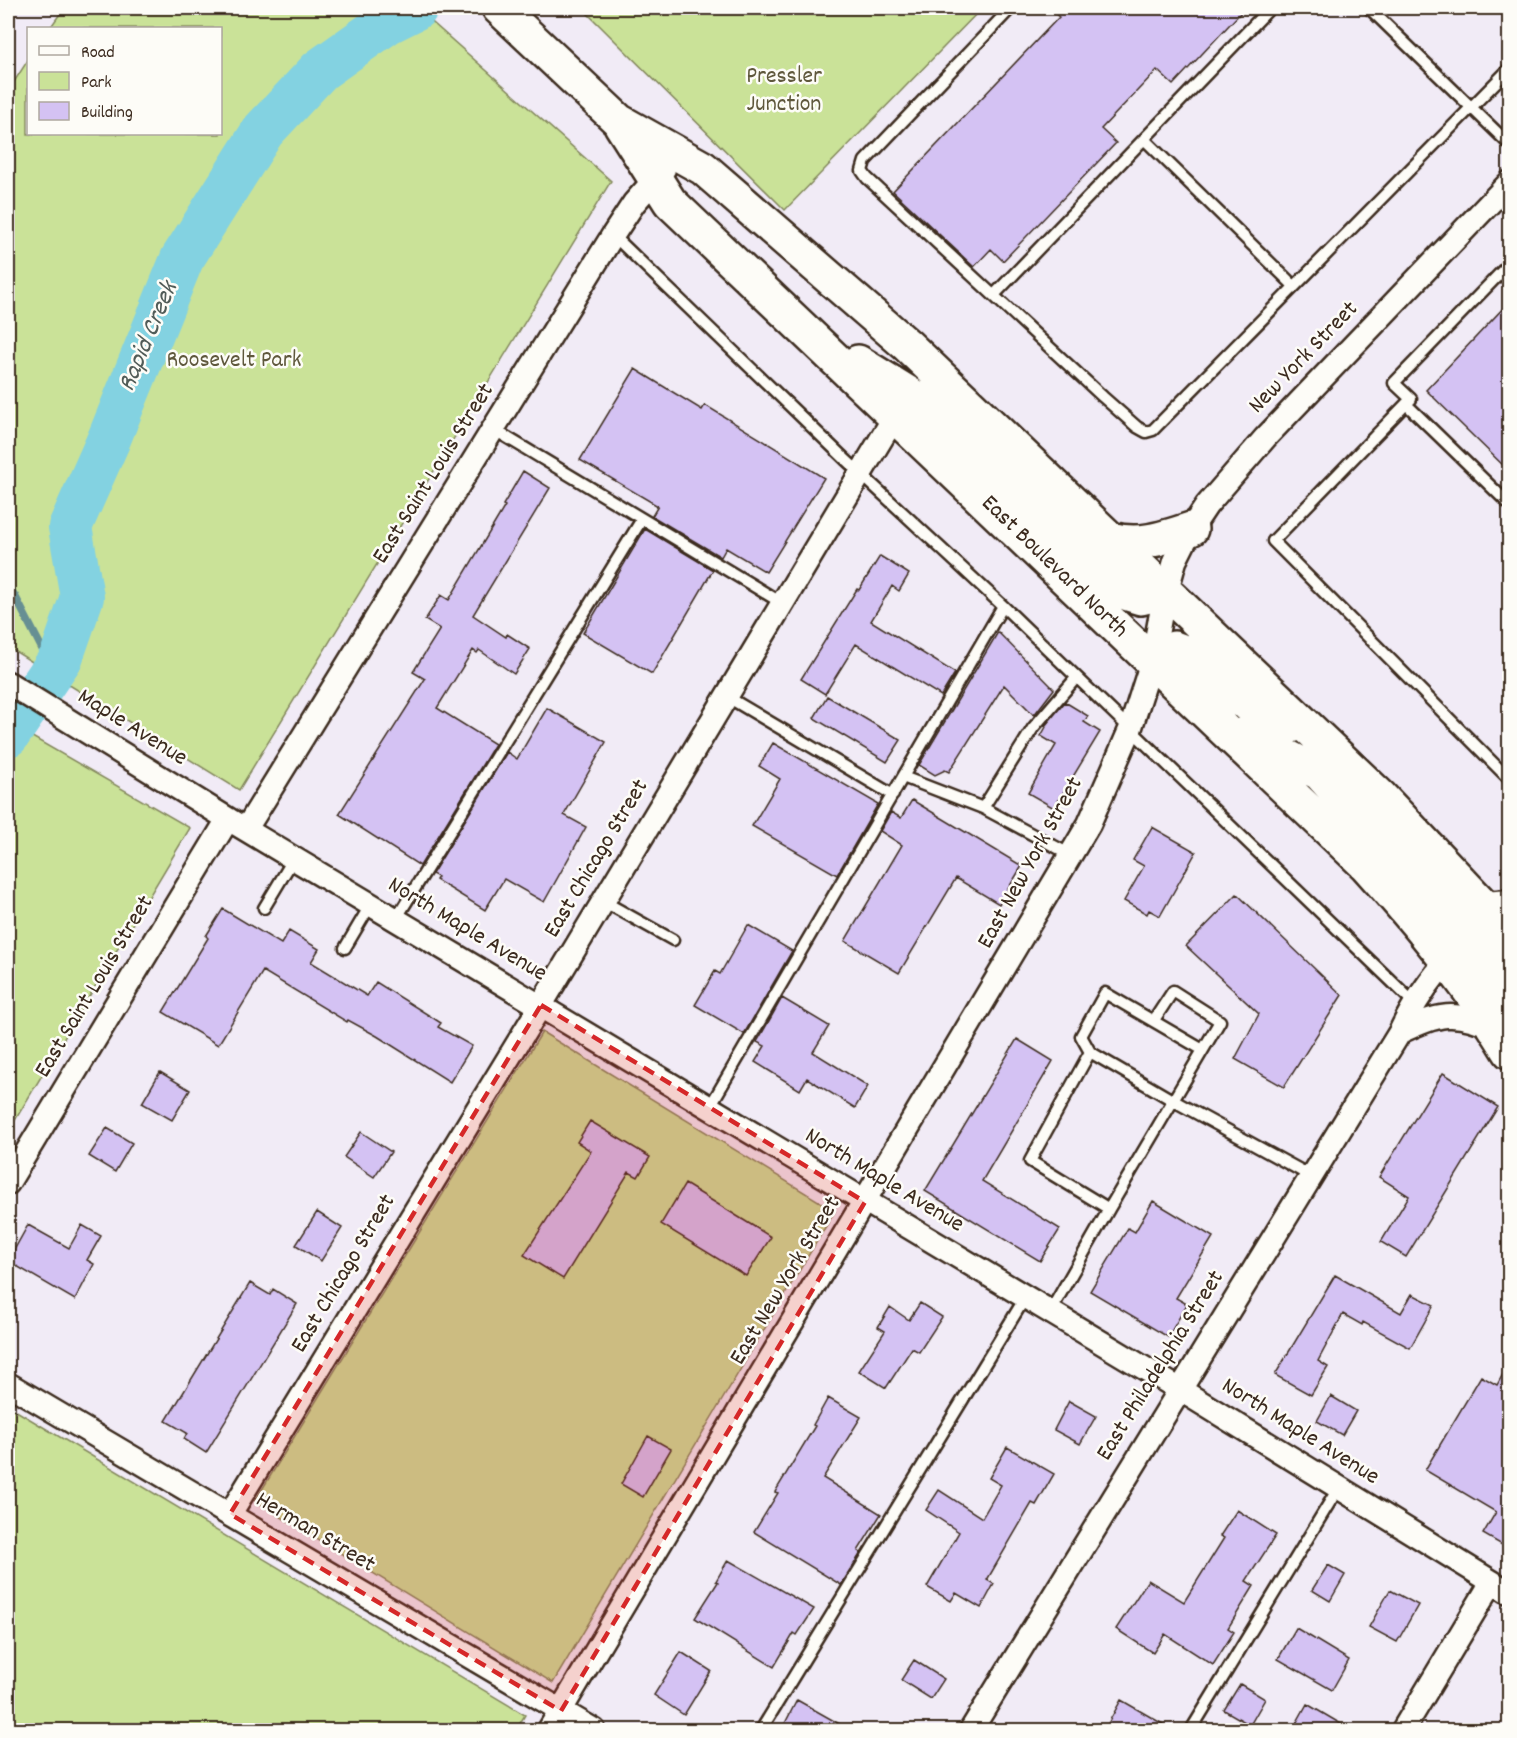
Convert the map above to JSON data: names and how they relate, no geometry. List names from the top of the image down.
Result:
{
  "streets": {
    "main road": ["East Boulevard North"],
    "street": [
      "New York Street",
      "East Saint Louis Street",
      "Maple Avenue",
      "East Chicago Street",
      "East New York Street",
      "North Maple Avenue",
      "East Philadelphia Street",
      "Herman Street"
    ]
  },
  "crossings": [
    ["New York Street", "East Boulevard North"],
    ["New York Street", "East New York Street"],
    ["East Saint Louis Street", "East Boulevard North"],
    ["East Saint Louis Street", "Maple Avenue"],
    ["East Saint Louis Street", "North Maple Avenue"],
    ["East Boulevard North", "East Chicago Street"],
    ["East Boulevard North", "East New York Street"],
    ["East Boulevard North", "East Philadelphia Street"],
    ["Maple Avenue", "North Maple Avenue"],
    ["East Chicago Street", "North Maple Avenue"],
    ["East Chicago Street", "Herman Street"],
    ["East New York Street", "North Maple Avenue"],
    ["East New York Street", "Herman Street"],
    ["North Maple Avenue", "East Philadelphia Street"]
  ],
  "water": ["Rapid Creek"],
  "parks": ["Pressler Junction", "Roosevelt Park"],
  "legend": ["Road", "Park", "Building"]
}
